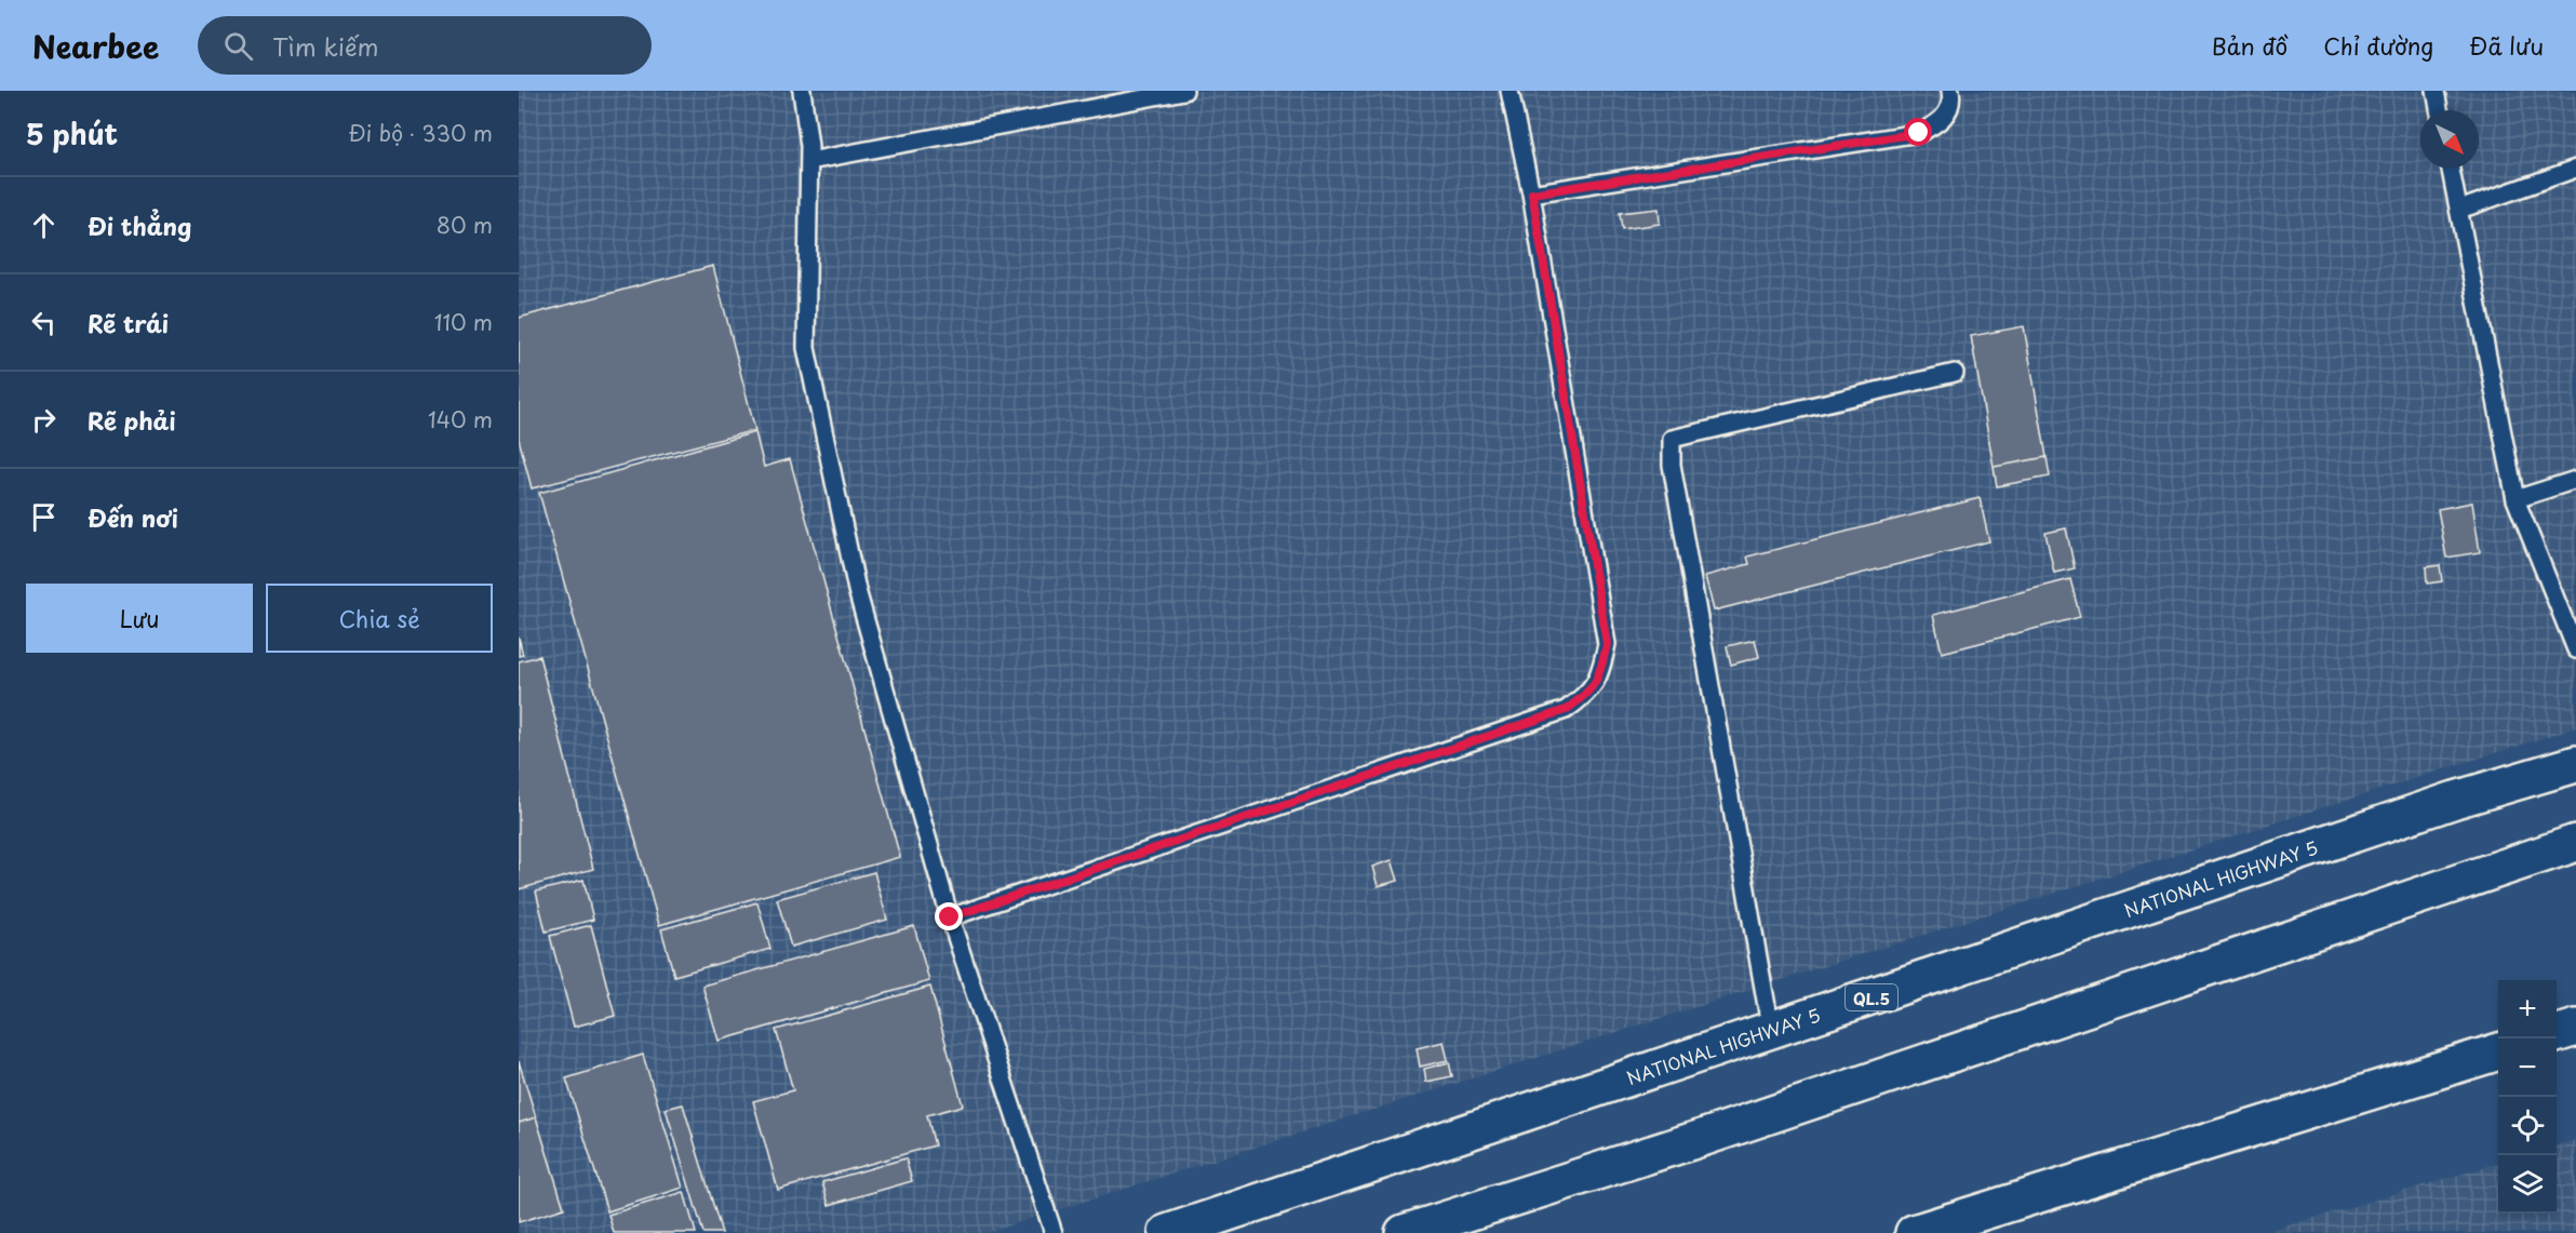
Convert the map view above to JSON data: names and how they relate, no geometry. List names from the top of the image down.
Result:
{
  "streets": {
    "highway": ["NATIONAL HIGHWAY 5", "QL.5"]
  },
  "north": "bottom right",
  "page": {
    "header": "Nearbee",
    "search": "Tìm kiếm",
    "nav": ["Bản đồ", "Chỉ đường", "Đã lưu"],
    "heading": ["5 phút", "Đi bộ · 330 m"],
    "list": [
      ["Đi thẳng", "80 m"],
      ["Rẽ trái", "110 m"],
      ["Rẽ phải", "140 m"],
      "Đến nơi"
    ],
    "buttons": ["Lưu", "Chia sẻ"],
    "map_buttons": ["+", "−"]
  }
}
